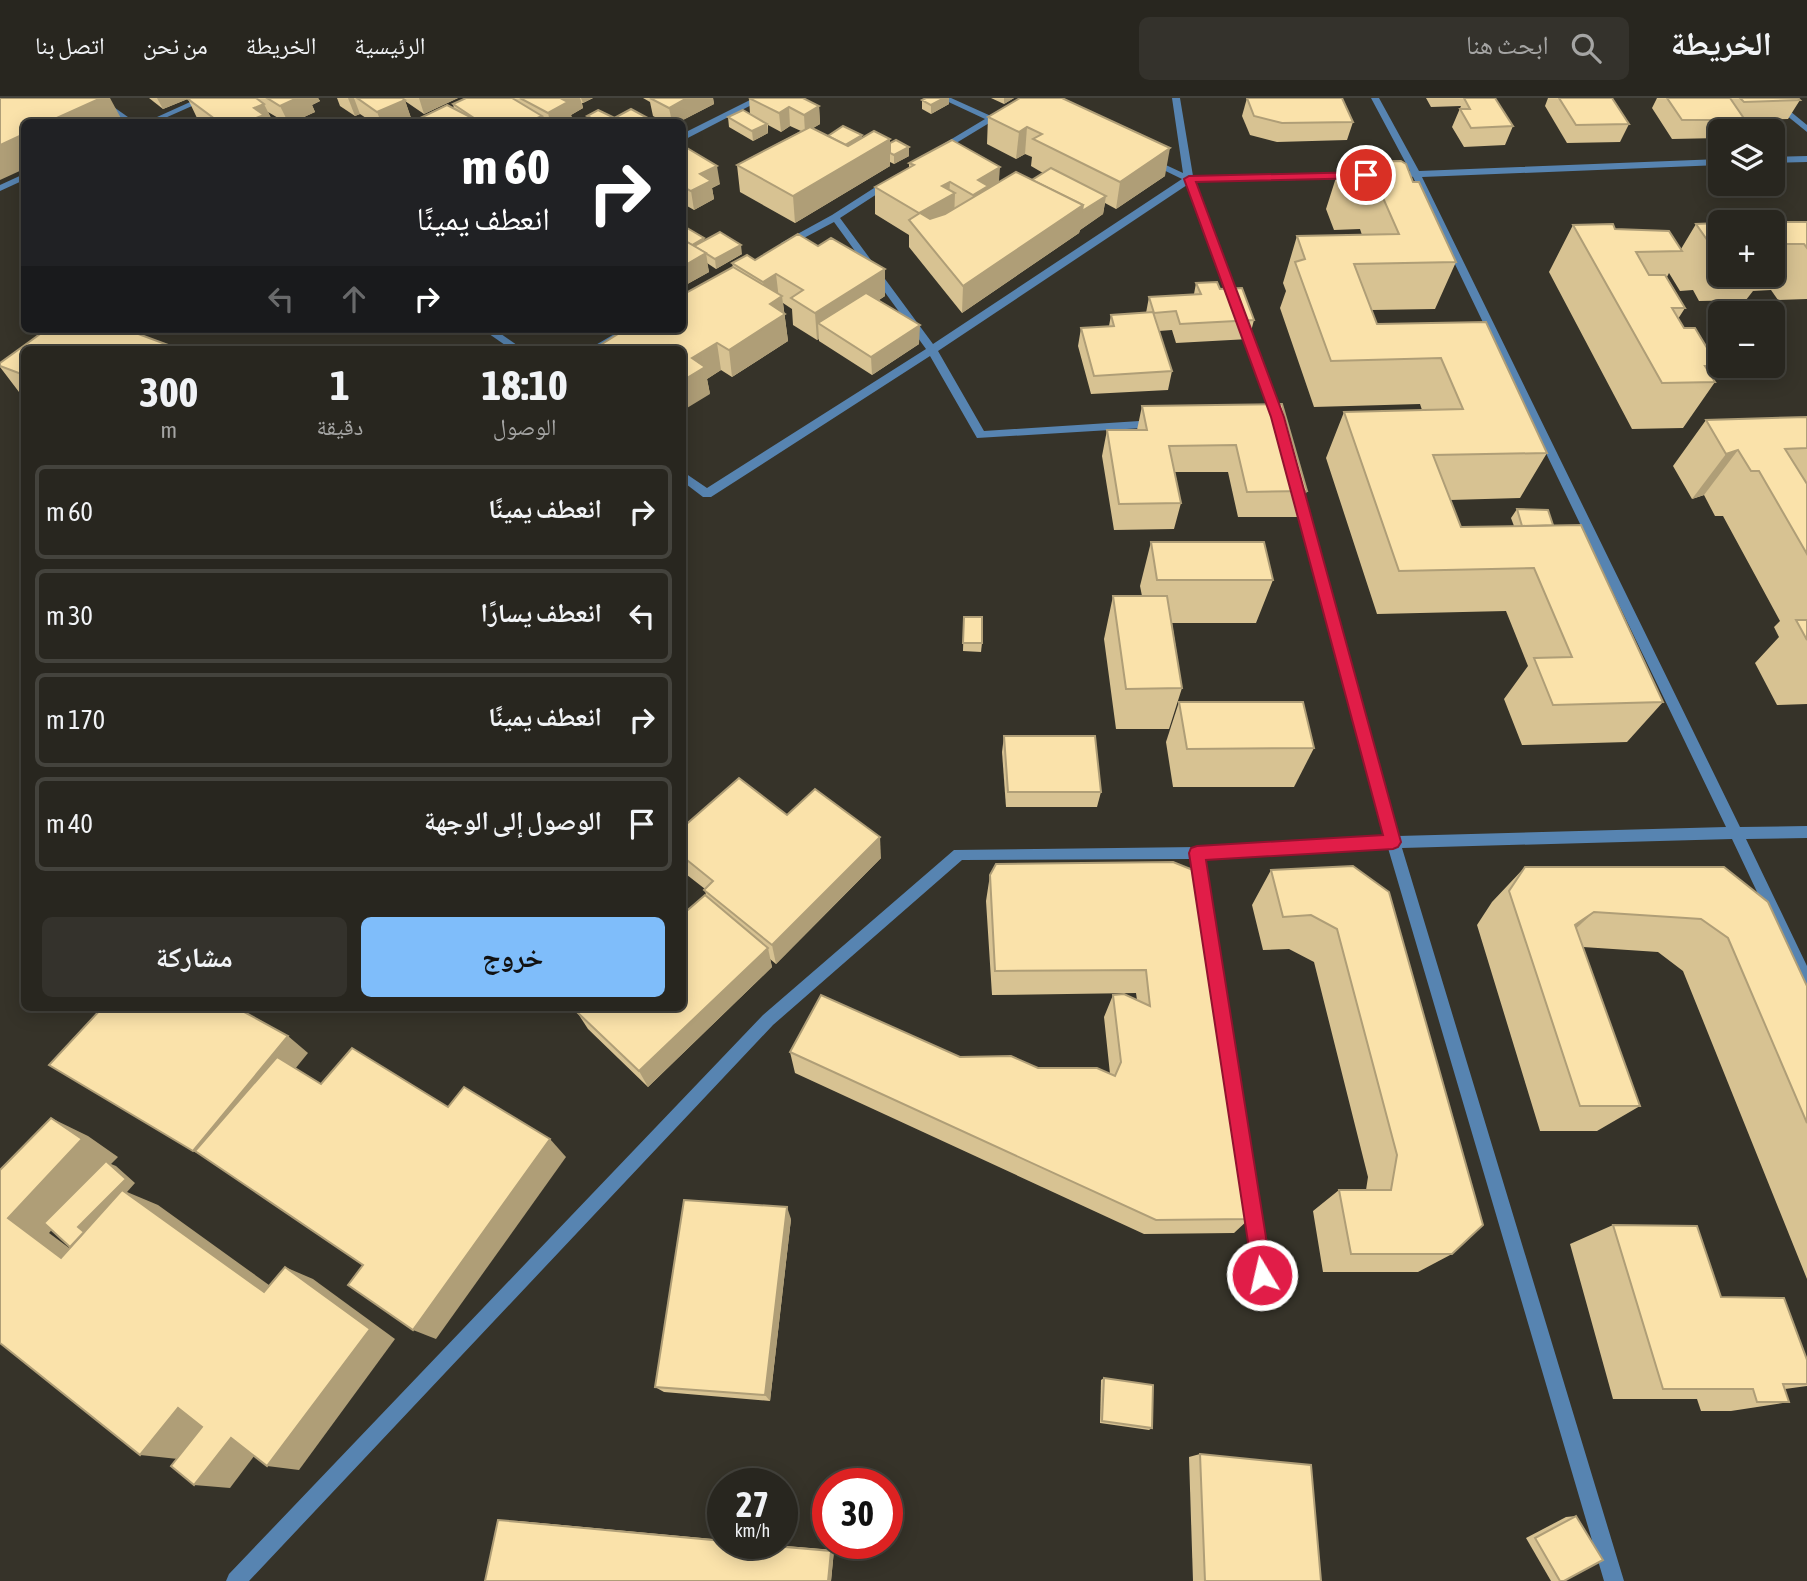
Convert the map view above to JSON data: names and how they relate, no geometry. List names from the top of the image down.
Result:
{
  "page": {
    "header": "الخريطة",
    "search": "ابحث هنا",
    "nav": [
      "الرئيسية",
      "الخريطة",
      "من نحن",
      "اتصل بنا"
    ],
    "map_buttons": ["+", "−"],
    "turn": ["60 m", "انعطف يمينًا"],
    "eta": [
      "18:10",
      "الوصول",
      "1",
      "دقيقة",
      "300",
      "m"
    ],
    "list": [
      {
        "name": "انعطف يمينًا",
        "value": "60 m"
      },
      {
        "name": "انعطف يسارًا",
        "value": "30 m"
      },
      {
        "name": "انعطف يمينًا",
        "value": "170 m"
      },
      {
        "name": "الوصول إلى الوجهة",
        "value": "40 m"
      }
    ],
    "buttons": ["خروج", "مشاركة"],
    "speed": "27 km/h",
    "limit": "30"
  }
}
